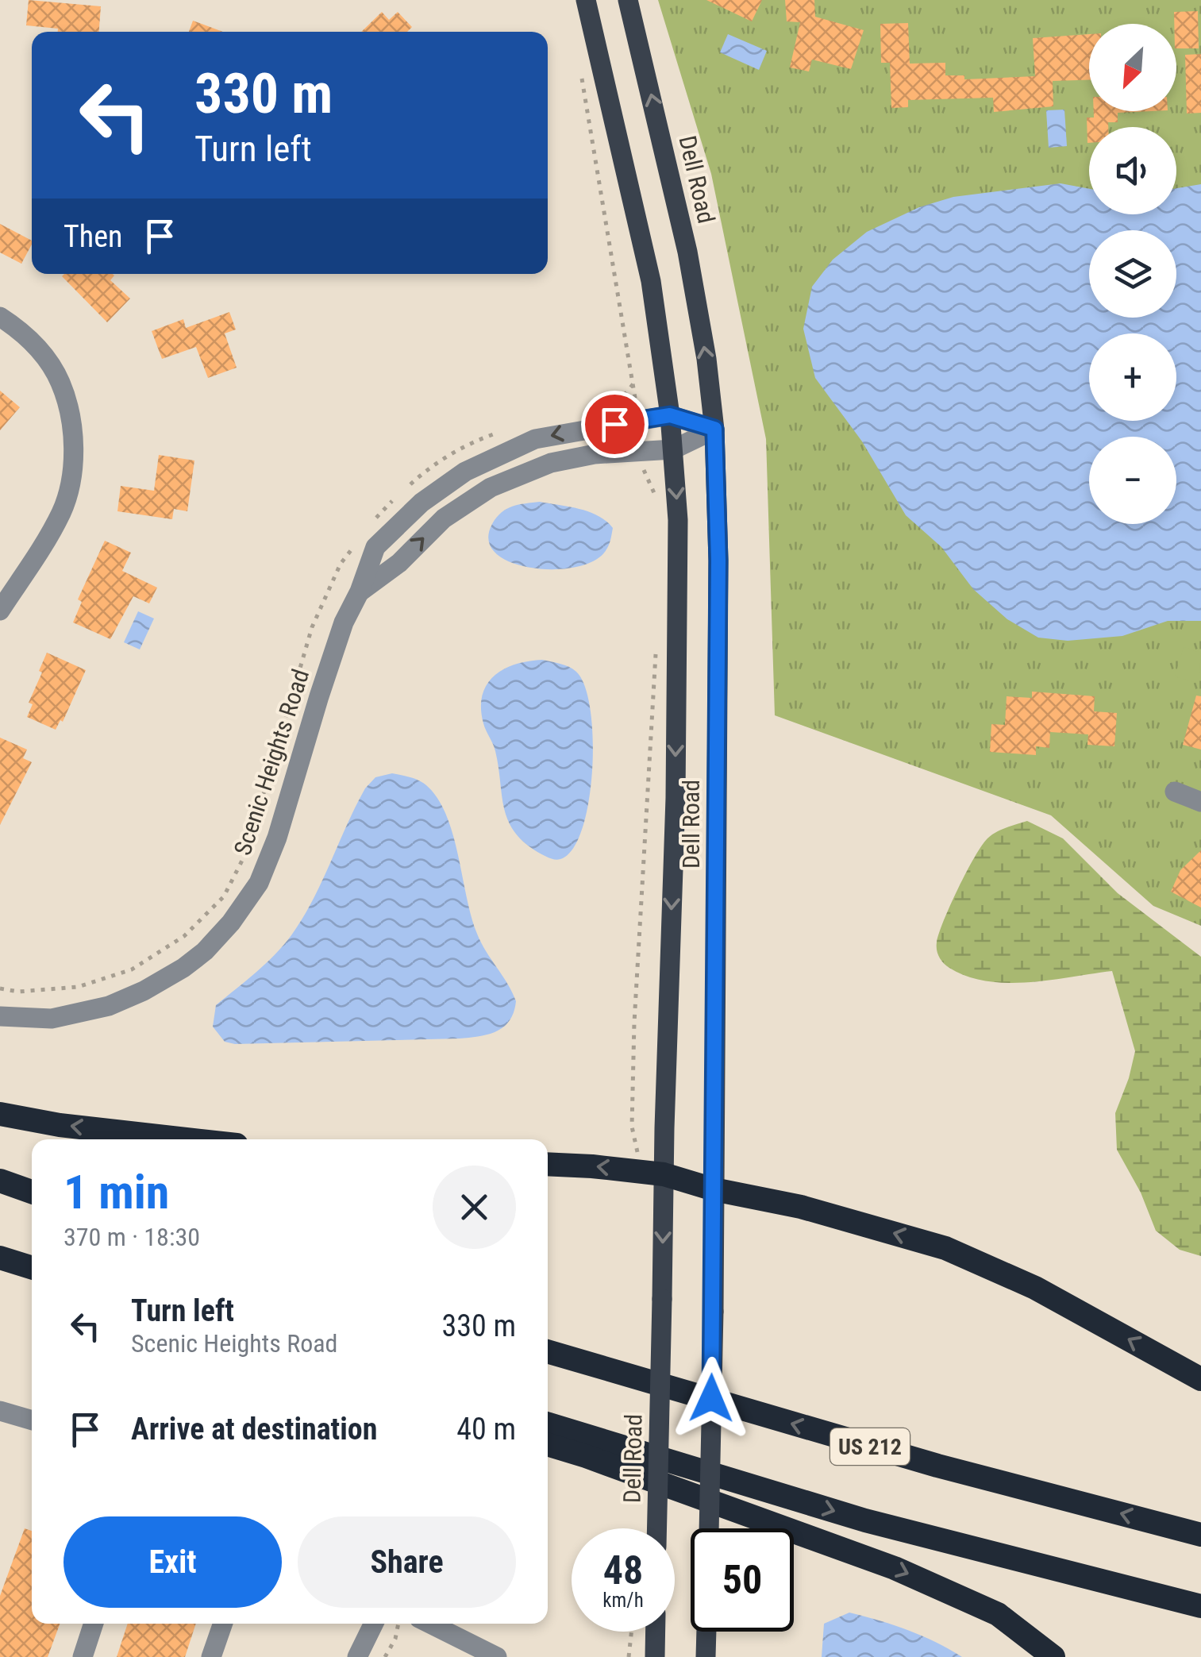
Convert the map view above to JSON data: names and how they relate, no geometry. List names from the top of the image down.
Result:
{
  "streets": {
    "highway": ["US 212"],
    "main road": ["Dell Road"],
    "street": ["Scenic Heights Road"]
  },
  "crossings": [
    ["Dell Road", "Scenic Heights Road"]
  ],
  "north": "bottom left",
  "page": {
    "map_buttons": ["+", "−"],
    "turn": ["330 m", "Turn left"],
    "then": "Then",
    "heading": ["1 min", "370 m · 18:30"],
    "list": [
      {
        "name": "Turn left",
        "note": "Scenic Heights Road",
        "value": "330 m"
      },
      {
        "name": "Arrive at destination",
        "value": "40 m"
      }
    ],
    "buttons": ["Exit", "Share"],
    "speed": "48 km/h",
    "limit": "50"
  }
}
